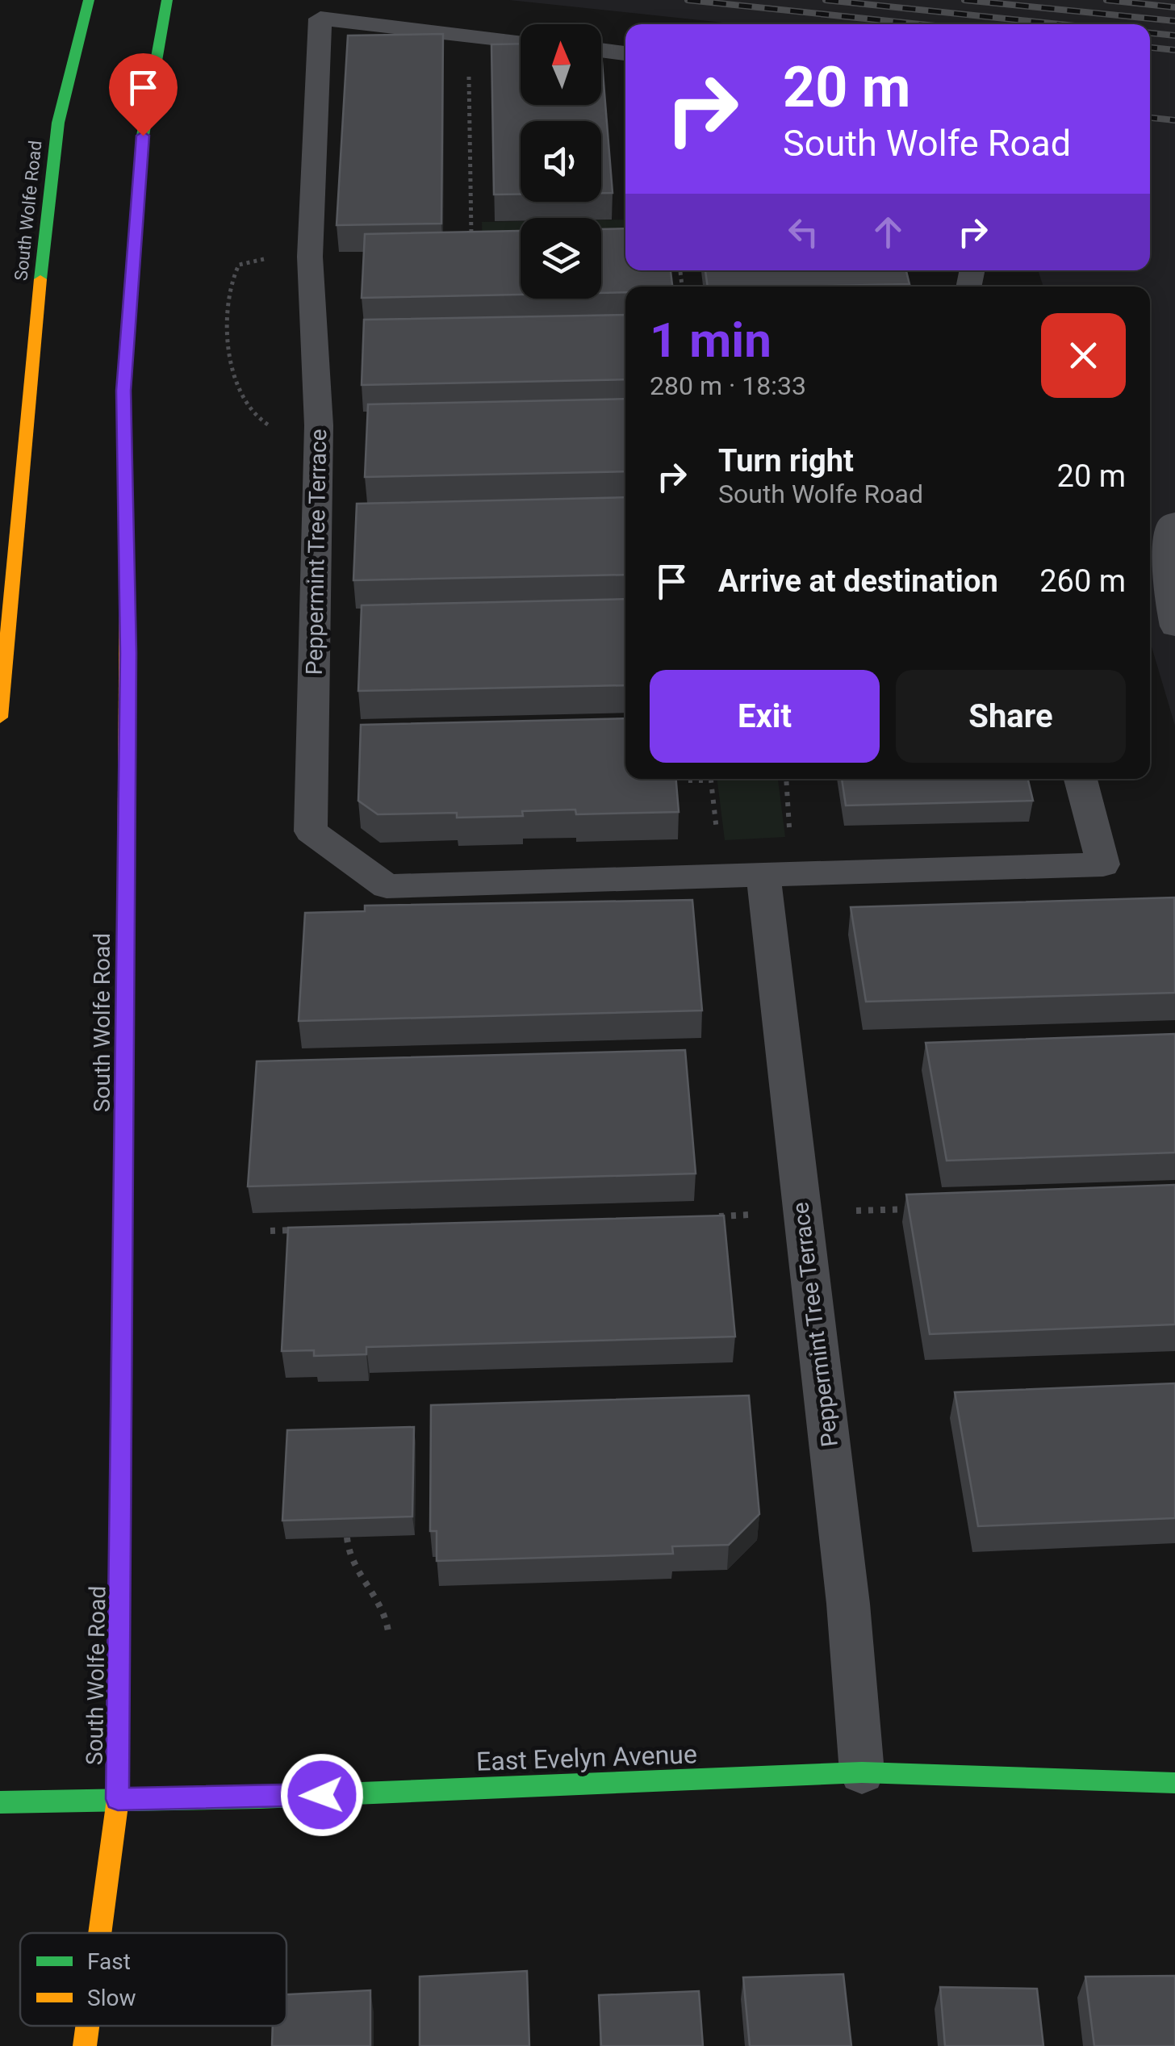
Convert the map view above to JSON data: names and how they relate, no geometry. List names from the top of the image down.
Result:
{
  "streets": {
    "main road": ["South Wolfe Road", "East Evelyn Avenue"],
    "lane": ["Peppermint Tree Terrace"]
  },
  "crossings": [
    ["South Wolfe Road", "East Evelyn Avenue"],
    ["Peppermint Tree Terrace", "East Evelyn Avenue"]
  ],
  "legend": ["Fast", "Slow"],
  "north": "top",
  "page": {
    "turn": ["20 m", "South Wolfe Road"],
    "heading": ["1 min", "280 m · 18:33"],
    "list": [
      {
        "name": "Turn right",
        "note": "South Wolfe Road",
        "value": "20 m"
      },
      {
        "name": "Arrive at destination",
        "value": "260 m"
      }
    ],
    "buttons": ["Exit", "Share"]
  }
}
